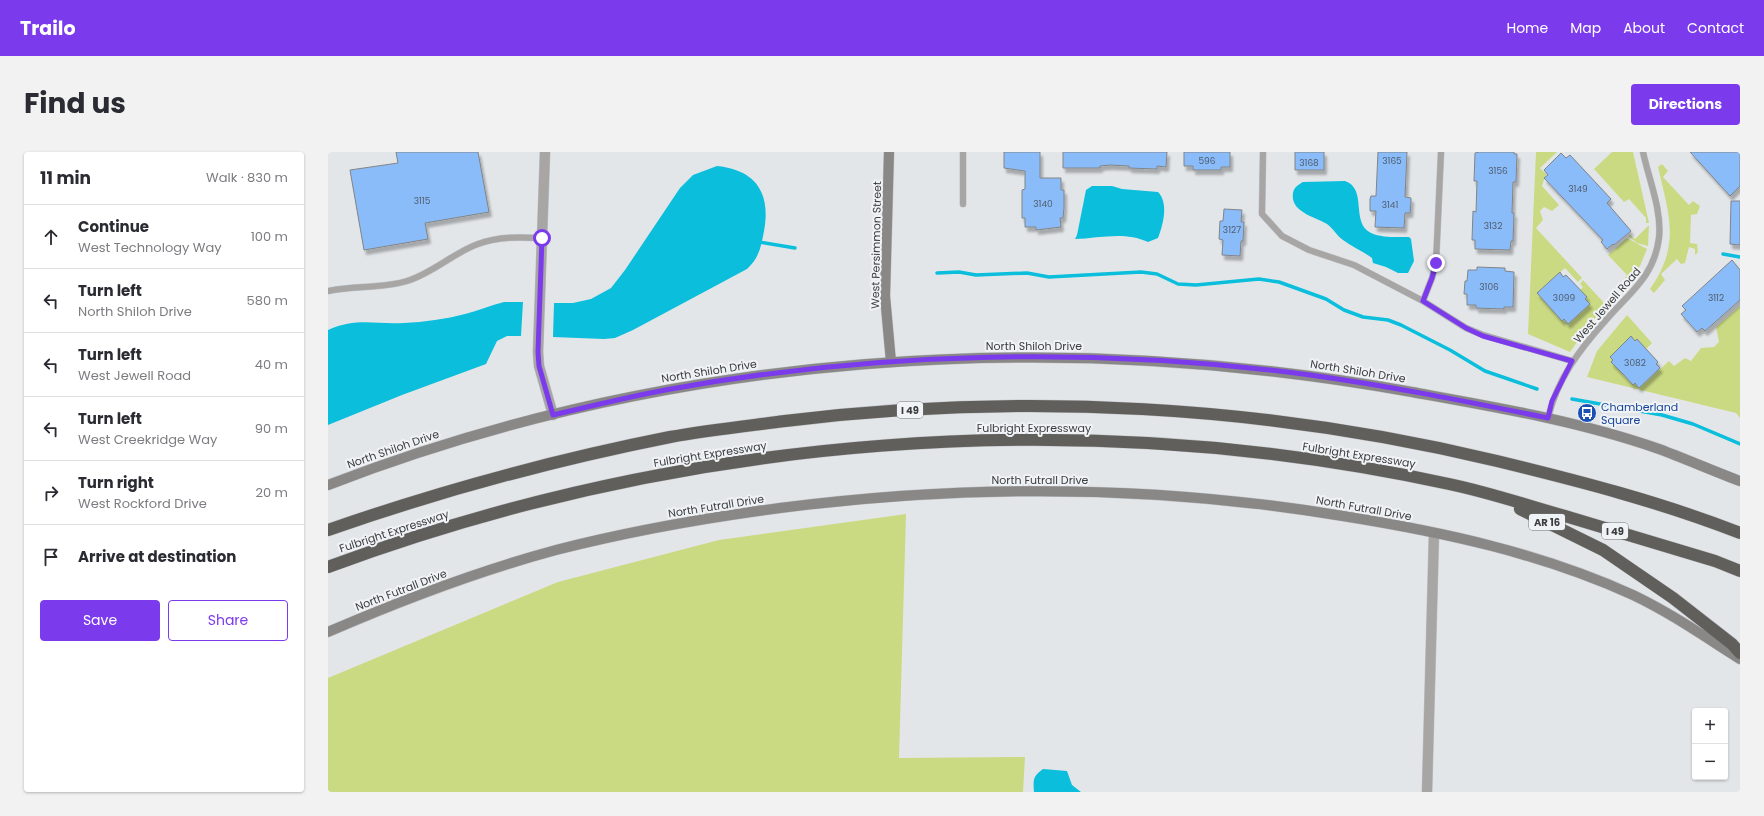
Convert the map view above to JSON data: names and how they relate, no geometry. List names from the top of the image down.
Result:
{
  "streets": {
    "highway": ["I 49", "Fulbright Expressway", "AR 16"],
    "main road": ["West Persimmon Street", "North Shiloh Drive", "North Futrall Drive"],
    "lane": ["West Jewell Road"]
  },
  "crossings": [
    ["West Persimmon Street", "North Shiloh Drive"],
    ["West Jewell Road", "North Shiloh Drive"],
    ["Fulbright Expressway", "AR 16"]
  ],
  "places": {
    "bus stop": ["Chamberland Square"]
  },
  "house_numbers": [
    "596",
    "3165",
    "3168",
    "3156",
    "3149",
    "3115",
    "3140",
    "3141",
    "3132",
    "3127",
    "3106",
    "3099",
    "3112",
    "3082"
  ],
  "page": {
    "header": "Trailo",
    "nav": [
      "Home",
      "Map",
      "About",
      "Contact"
    ],
    "title": "Find us",
    "buttons": [
      "Directions",
      ["Save", "Share"]
    ],
    "heading": ["11 min", "Walk · 830 m"],
    "list": [
      ["Continue", "West Technology Way", "100 m"],
      ["Turn left", "North Shiloh Drive", "580 m"],
      ["Turn left", "West Jewell Road", "40 m"],
      ["Turn left", "West Creekridge Way", "90 m"],
      ["Turn right", "West Rockford Drive", "20 m"],
      "Arrive at destination"
    ],
    "map_buttons": ["+", "−"]
  }
}
